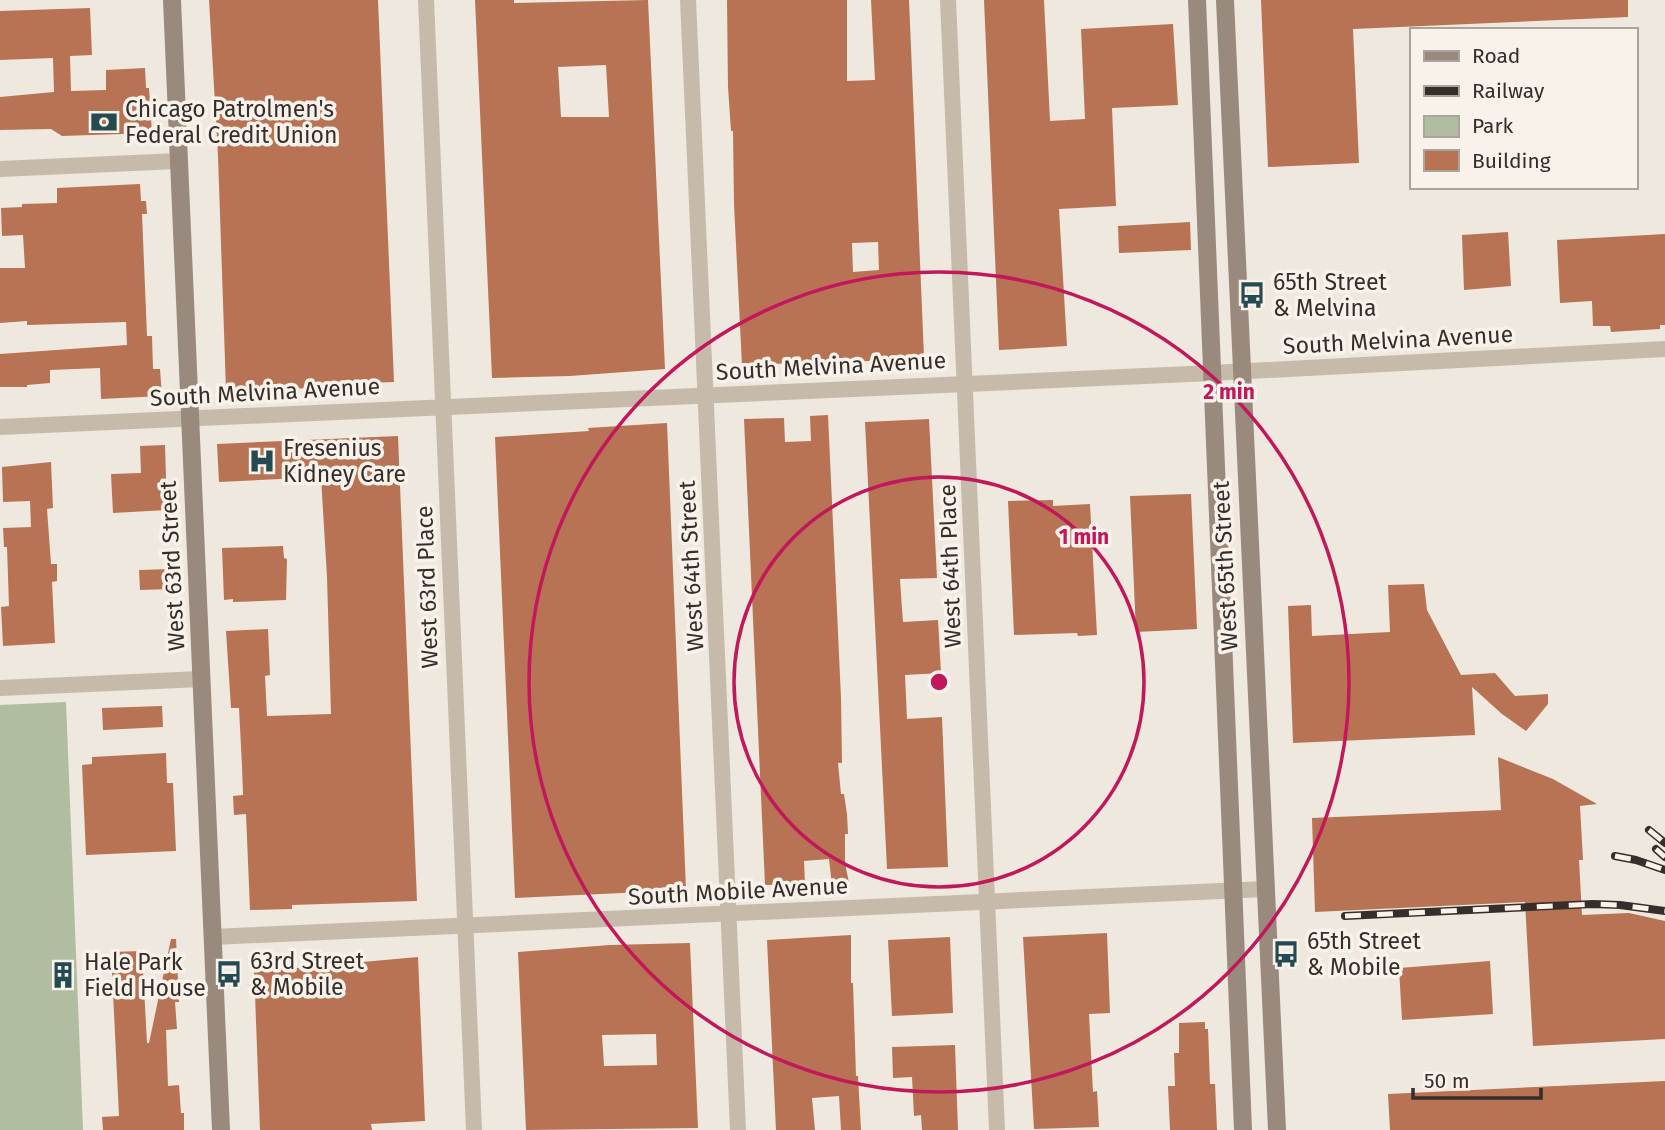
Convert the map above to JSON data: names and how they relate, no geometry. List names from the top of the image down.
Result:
{
  "streets": {
    "street": [
      "South Melvina Avenue",
      "West 63rd Street",
      "West 64th Street",
      "West 64th Place",
      "West 65th Street",
      "West 63rd Place",
      "South Mobile Avenue"
    ]
  },
  "crossings": [
    ["South Melvina Avenue", "West 63rd Street"],
    ["South Melvina Avenue", "West 64th Street"],
    ["South Melvina Avenue", "West 64th Place"],
    ["South Melvina Avenue", "West 65th Street"],
    ["South Melvina Avenue", "West 63rd Place"],
    ["West 63rd Street", "South Mobile Avenue"],
    ["West 64th Street", "South Mobile Avenue"],
    ["West 64th Place", "South Mobile Avenue"],
    ["West 65th Street", "South Mobile Avenue"],
    ["West 63rd Place", "South Mobile Avenue"]
  ],
  "places": {
    "bank": ["Chicago Patrolmen's Federal Credit Union"],
    "bus stop": ["65th Street & Melvina", "65th Street & Mobile", "63rd Street & Mobile"],
    "hospital": ["Fresenius Kidney Care"],
    "building": ["Hale Park Field House"]
  },
  "legend": [
    "Road",
    "Railway",
    "Park",
    "Building"
  ],
  "scale_bar": "50 m",
  "rings": ["2 min", "1 min"]
}
